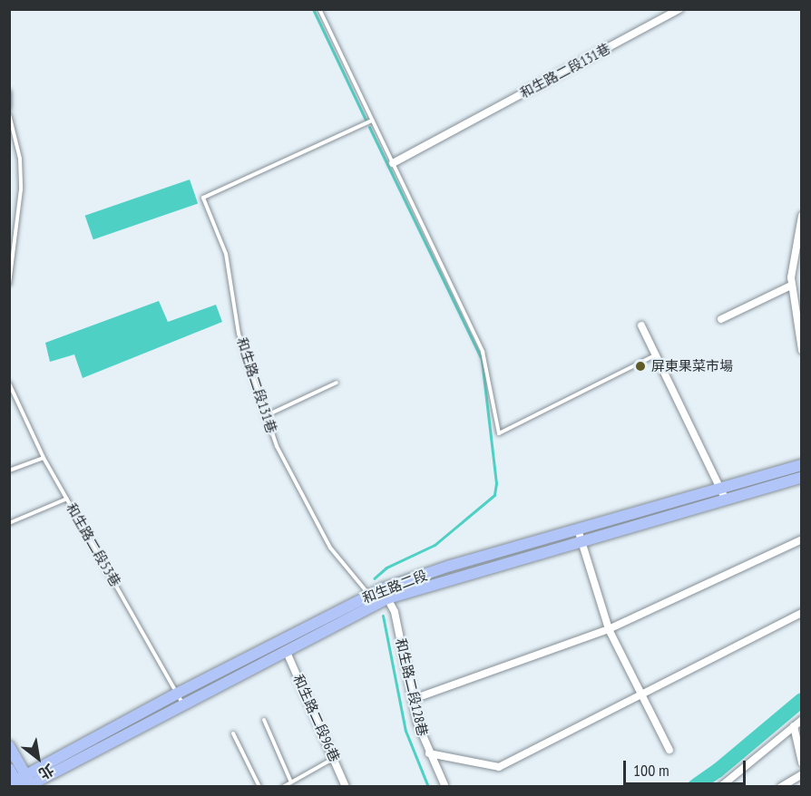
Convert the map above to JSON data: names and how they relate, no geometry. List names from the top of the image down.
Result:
{
  "streets": {
    "main road": ["和生路二段"],
    "street": ["和生路二段131巷", "和生路二段128巷", "和生路二段96巷"],
    "lane": ["和生路二段53巷"]
  },
  "crossings": [
    ["和生路二段131巷", "和生路二段"],
    ["和生路二段53巷", "和生路二段"],
    ["和生路二段", "和生路二段128巷"],
    ["和生路二段", "和生路二段96巷"]
  ],
  "places": ["屏東果菜市場"],
  "scale_bar": "100 m",
  "north": "bottom right"
}
